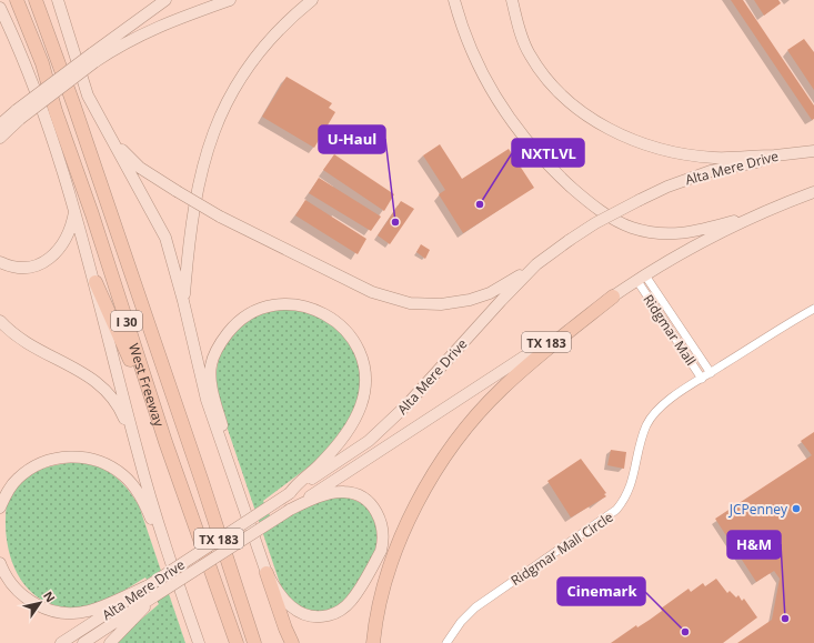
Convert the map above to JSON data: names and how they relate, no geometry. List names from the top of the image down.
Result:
{
  "streets": {
    "highway": ["I 30", "West Freeway"],
    "main road": ["Alta Mere Drive", "TX 183"],
    "street": ["Ridgmar Mall", "Ridgmar Mall Circle"]
  },
  "crossings": [
    ["Alta Mere Drive", "Ridgmar Mall"],
    ["Ridgmar Mall", "Ridgmar Mall Circle"]
  ],
  "places": [
    "NXTLVL",
    "U-Haul",
    "JCPenney",
    "H&M",
    "Cinemark"
  ],
  "north": "top right"
}
